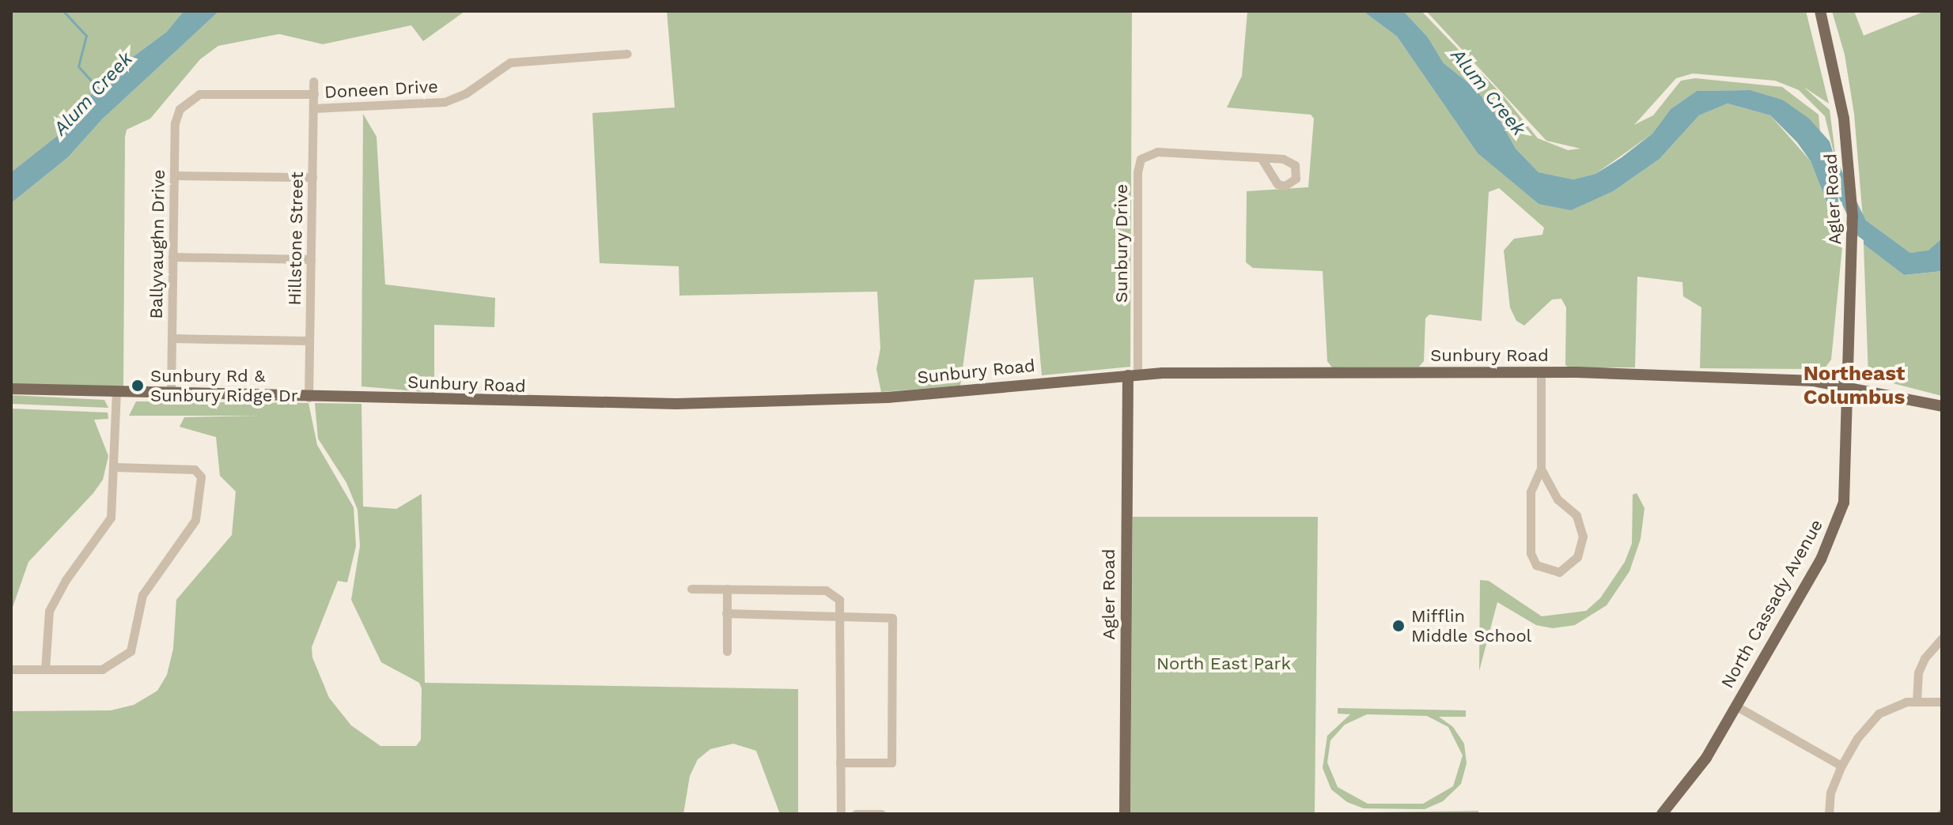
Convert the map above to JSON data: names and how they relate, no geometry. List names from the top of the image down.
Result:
{
  "streets": {
    "main road": ["Agler Road", "Sunbury Road", "North Cassady Avenue"],
    "street": [
      "Doneen Drive",
      "Hillstone Street",
      "Sunbury Drive",
      "Ballyvaughn Drive"
    ]
  },
  "crossings": [
    ["Doneen Drive", "Hillstone Street"],
    ["Agler Road", "Sunbury Drive"],
    ["Agler Road", "Sunbury Road"],
    ["Agler Road", "North Cassady Avenue"],
    ["Hillstone Street", "Ballyvaughn Drive"],
    ["Hillstone Street", "Sunbury Road"],
    ["Sunbury Drive", "Sunbury Road"],
    ["Ballyvaughn Drive", "Sunbury Road"],
    ["Sunbury Road", "North Cassady Avenue"]
  ],
  "districts": ["Northeast Columbus"],
  "water": ["Alum Creek"],
  "parks": ["North East Park"],
  "places": ["Sunbury Rd & Sunbury Ridge Dr", "Mifflin Middle School"]
}
